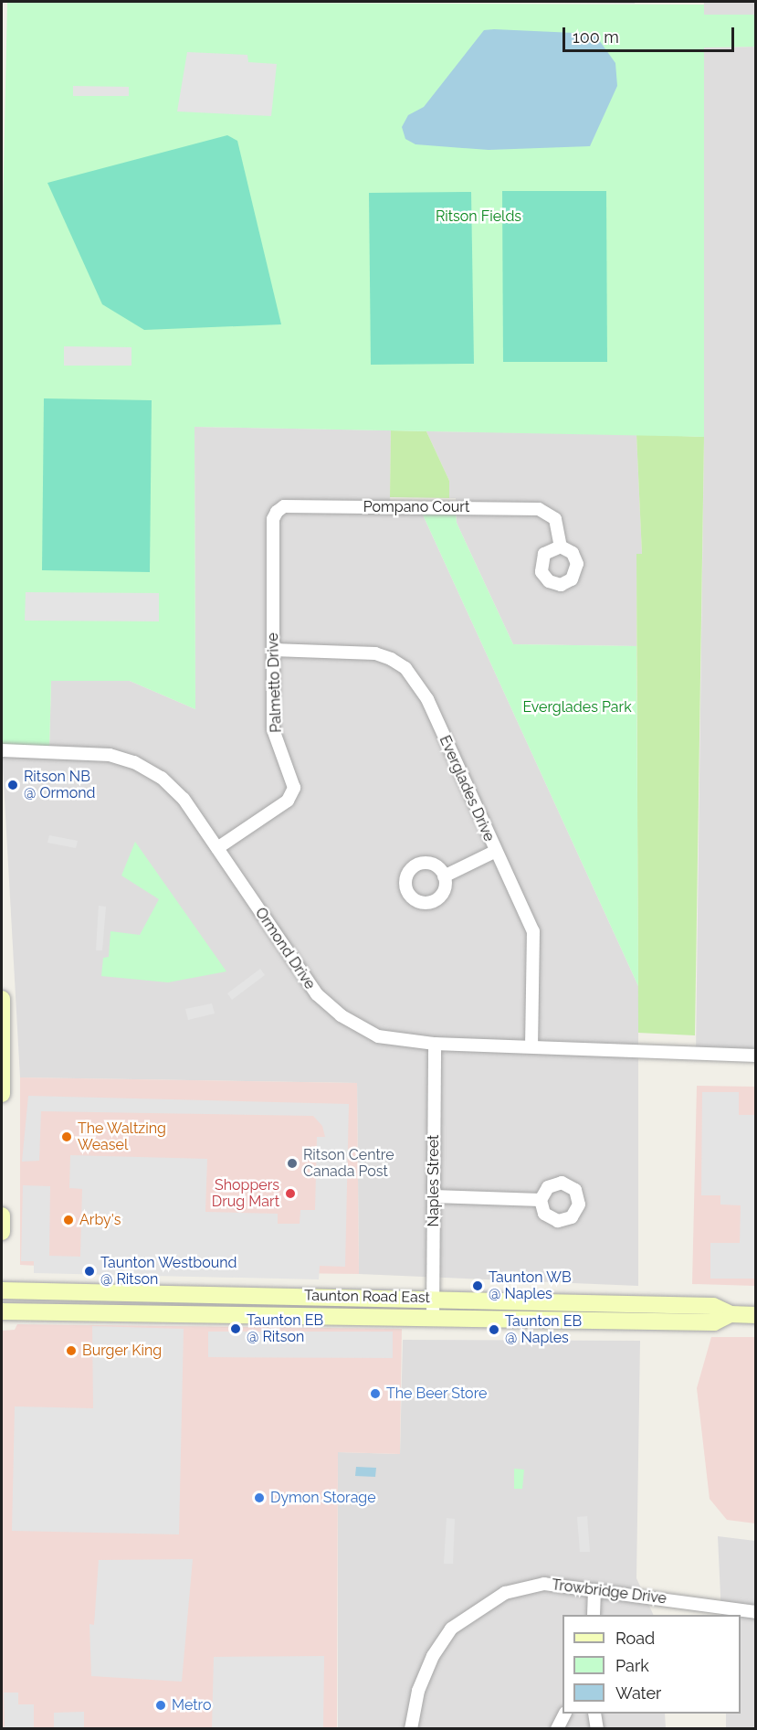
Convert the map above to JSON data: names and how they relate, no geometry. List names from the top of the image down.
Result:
{
  "streets": {
    "main road": ["Taunton Road East"],
    "street": [
      "Pompano Court",
      "Palmetto Drive",
      "Everglades Drive",
      "Ormond Drive",
      "Naples Street",
      "Trowbridge Drive"
    ]
  },
  "crossings": [
    ["Pompano Court", "Palmetto Drive"],
    ["Palmetto Drive", "Everglades Drive"],
    ["Palmetto Drive", "Ormond Drive"],
    ["Everglades Drive", "Ormond Drive"],
    ["Ormond Drive", "Naples Street"],
    ["Naples Street", "Taunton Road East"]
  ],
  "parks": ["Ritson Fields", "Everglades Park"],
  "places": [
    "Ritson NB @ Ormond",
    "The Waltzing Weasel",
    "Ritson Centre Canada Post",
    "Shoppers Drug Mart",
    "Arby's",
    "Taunton Westbound @ Ritson",
    "Taunton WB @ Naples",
    "Taunton EB @ Ritson",
    "Taunton EB @ Naples",
    "Burger King",
    "The Beer Store",
    "Dymon Storage",
    "Metro"
  ],
  "legend": ["Road", "Park", "Water"],
  "scale_bar": "100 m"
}
